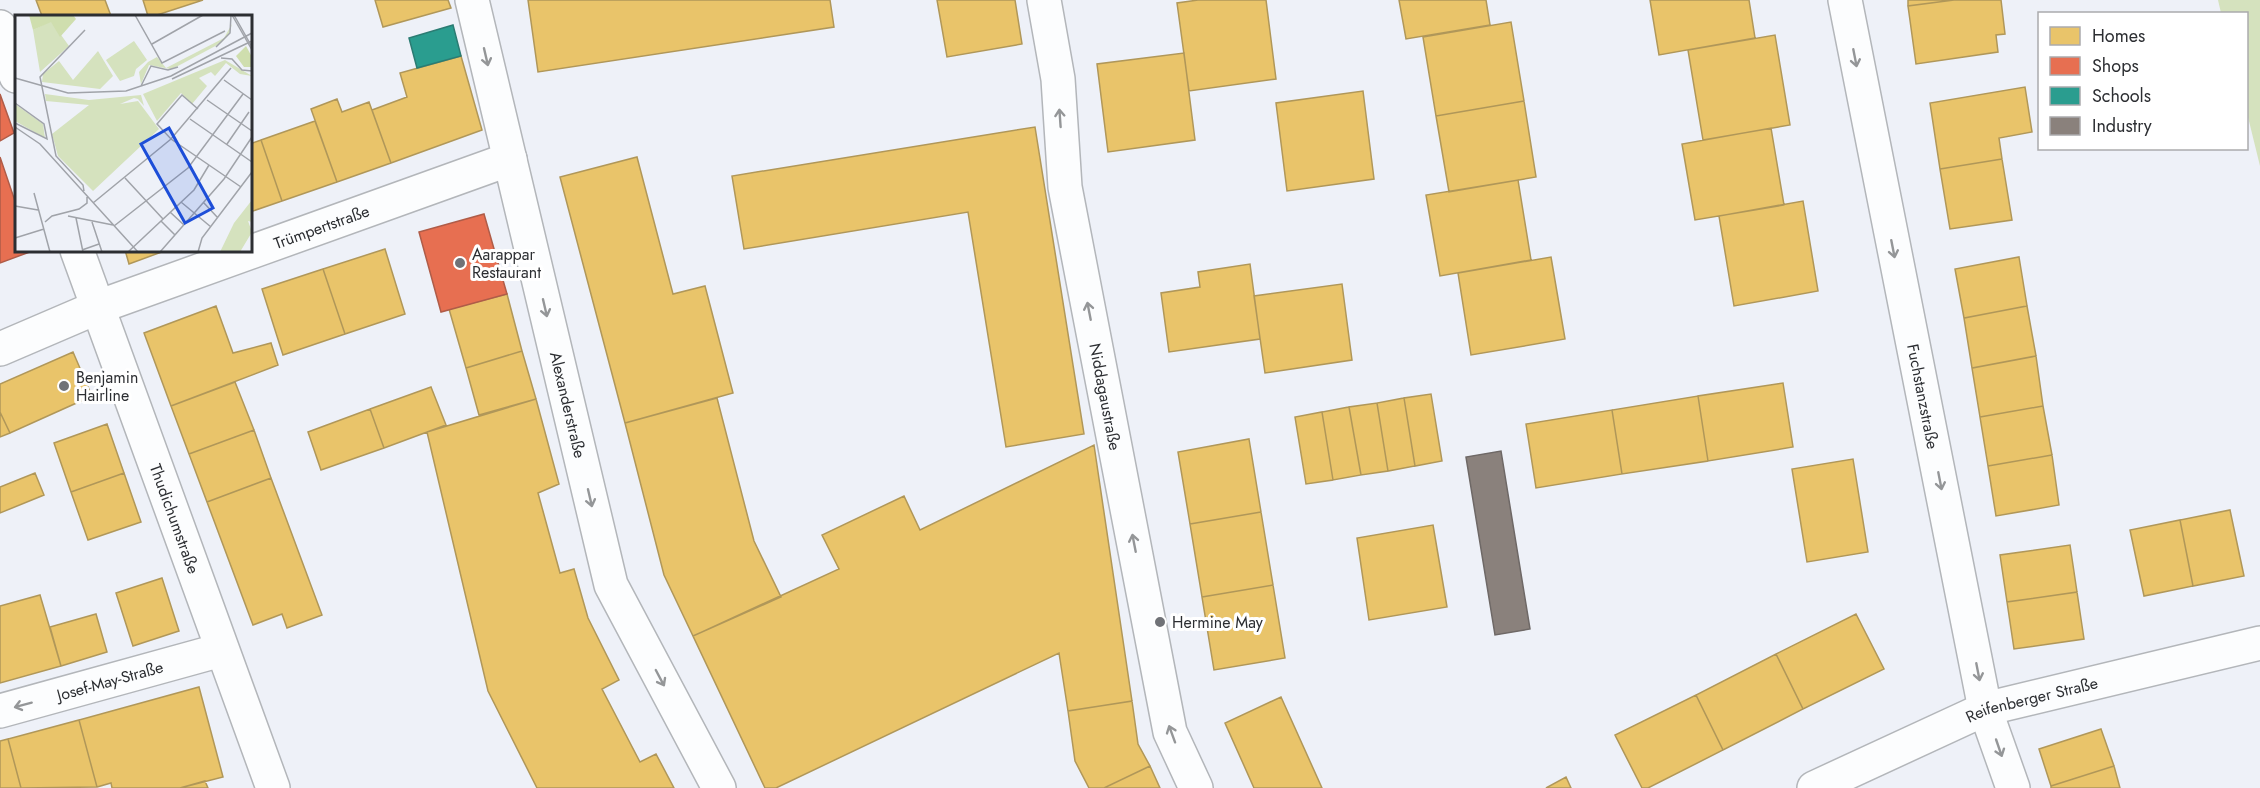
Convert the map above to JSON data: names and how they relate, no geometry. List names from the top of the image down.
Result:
{
  "streets": {
    "street": [
      "Trümpertstraße",
      "Fuchstanzstraße",
      "Niddagaustraße",
      "Alexanderstraße",
      "Thudichumstraße",
      "Josef-May-Straße",
      "Reifenberger Straße"
    ]
  },
  "crossings": [
    ["Trümpertstraße", "Alexanderstraße"],
    ["Trümpertstraße", "Thudichumstraße"],
    ["Fuchstanzstraße", "Reifenberger Straße"],
    ["Thudichumstraße", "Josef-May-Straße"]
  ],
  "one_way": [
    "Fuchstanzstraße",
    "Niddagaustraße",
    "Alexanderstraße",
    "Josef-May-Straße"
  ],
  "places": ["Aarappar Restaurant", "Benjamin Hairline", "Hermine May"],
  "legend": [
    "Homes",
    "Shops",
    "Schools",
    "Industry"
  ]
}
